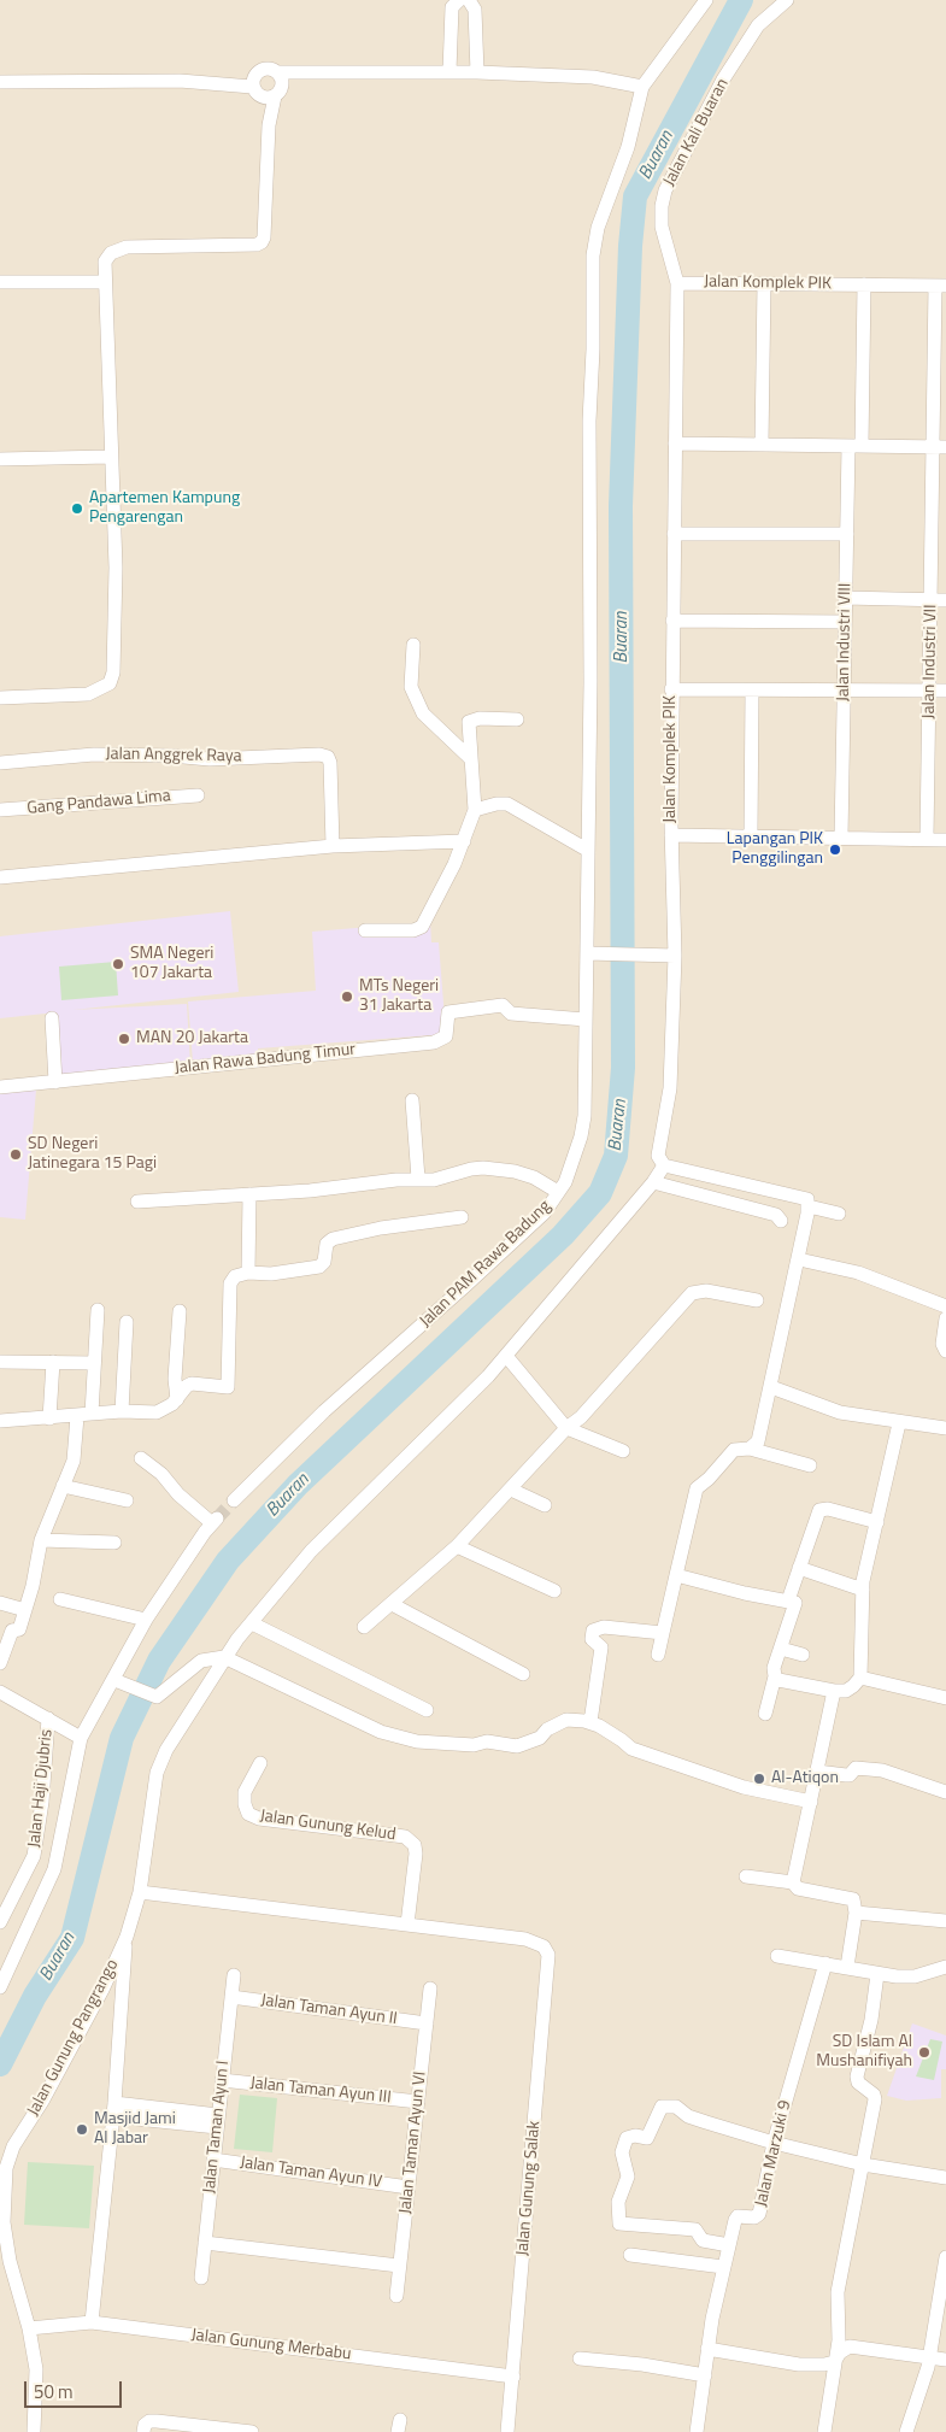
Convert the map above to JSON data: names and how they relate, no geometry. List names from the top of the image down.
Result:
{
  "streets": {
    "street": [
      "Jalan Kali Buaran",
      "Jalan Komplek PIK",
      "Jalan Industri VIII",
      "Jalan Industri VII",
      "Jalan Anggrek Raya",
      "Gang Pandawa Lima",
      "Jalan Rawa Badung Timur",
      "Jalan PAM Rawa Badung",
      "Jalan Haji Djubris",
      "Jalan Gunung Kelud",
      "Jalan Taman Ayun II",
      "Jalan Gunung Pangrango",
      "Jalan Taman Ayun III",
      "Jalan Taman Ayun I",
      "Jalan Taman Ayun VI",
      "Jalan Marzuki 9",
      "Jalan Taman Ayun IV",
      "Jalan Gunung Salak",
      "Jalan Gunung Merbabu"
    ]
  },
  "crossings": [
    ["Jalan Kali Buaran", "Jalan Komplek PIK"],
    ["Jalan Komplek PIK", "Jalan Industri VIII"],
    ["Jalan Komplek PIK", "Jalan Industri VII"],
    ["Jalan Rawa Badung Timur", "Jalan PAM Rawa Badung"],
    ["Jalan Gunung Kelud", "Jalan Gunung Salak"],
    ["Jalan Taman Ayun II", "Jalan Taman Ayun I"],
    ["Jalan Taman Ayun II", "Jalan Taman Ayun VI"],
    ["Jalan Gunung Pangrango", "Jalan Gunung Merbabu"],
    ["Jalan Taman Ayun III", "Jalan Taman Ayun I"],
    ["Jalan Taman Ayun III", "Jalan Taman Ayun VI"],
    ["Jalan Taman Ayun I", "Jalan Taman Ayun IV"],
    ["Jalan Taman Ayun VI", "Jalan Taman Ayun IV"],
    ["Jalan Gunung Salak", "Jalan Gunung Merbabu"]
  ],
  "water": ["Buaran"],
  "places": [
    "Apartemen Kampung Pengarengan",
    "Lapangan PIK Penggilingan",
    "SMA Negeri 107 Jakarta",
    "MTs Negeri 31 Jakarta",
    "MAN 20 Jakarta",
    "SD Negeri Jatinegara 15 Pagi",
    "Al-Atiqon",
    "SD Islam Al Mushanifiyah",
    "Masjid Jami Al Jabar"
  ],
  "scale_bar": "50 m"
}
